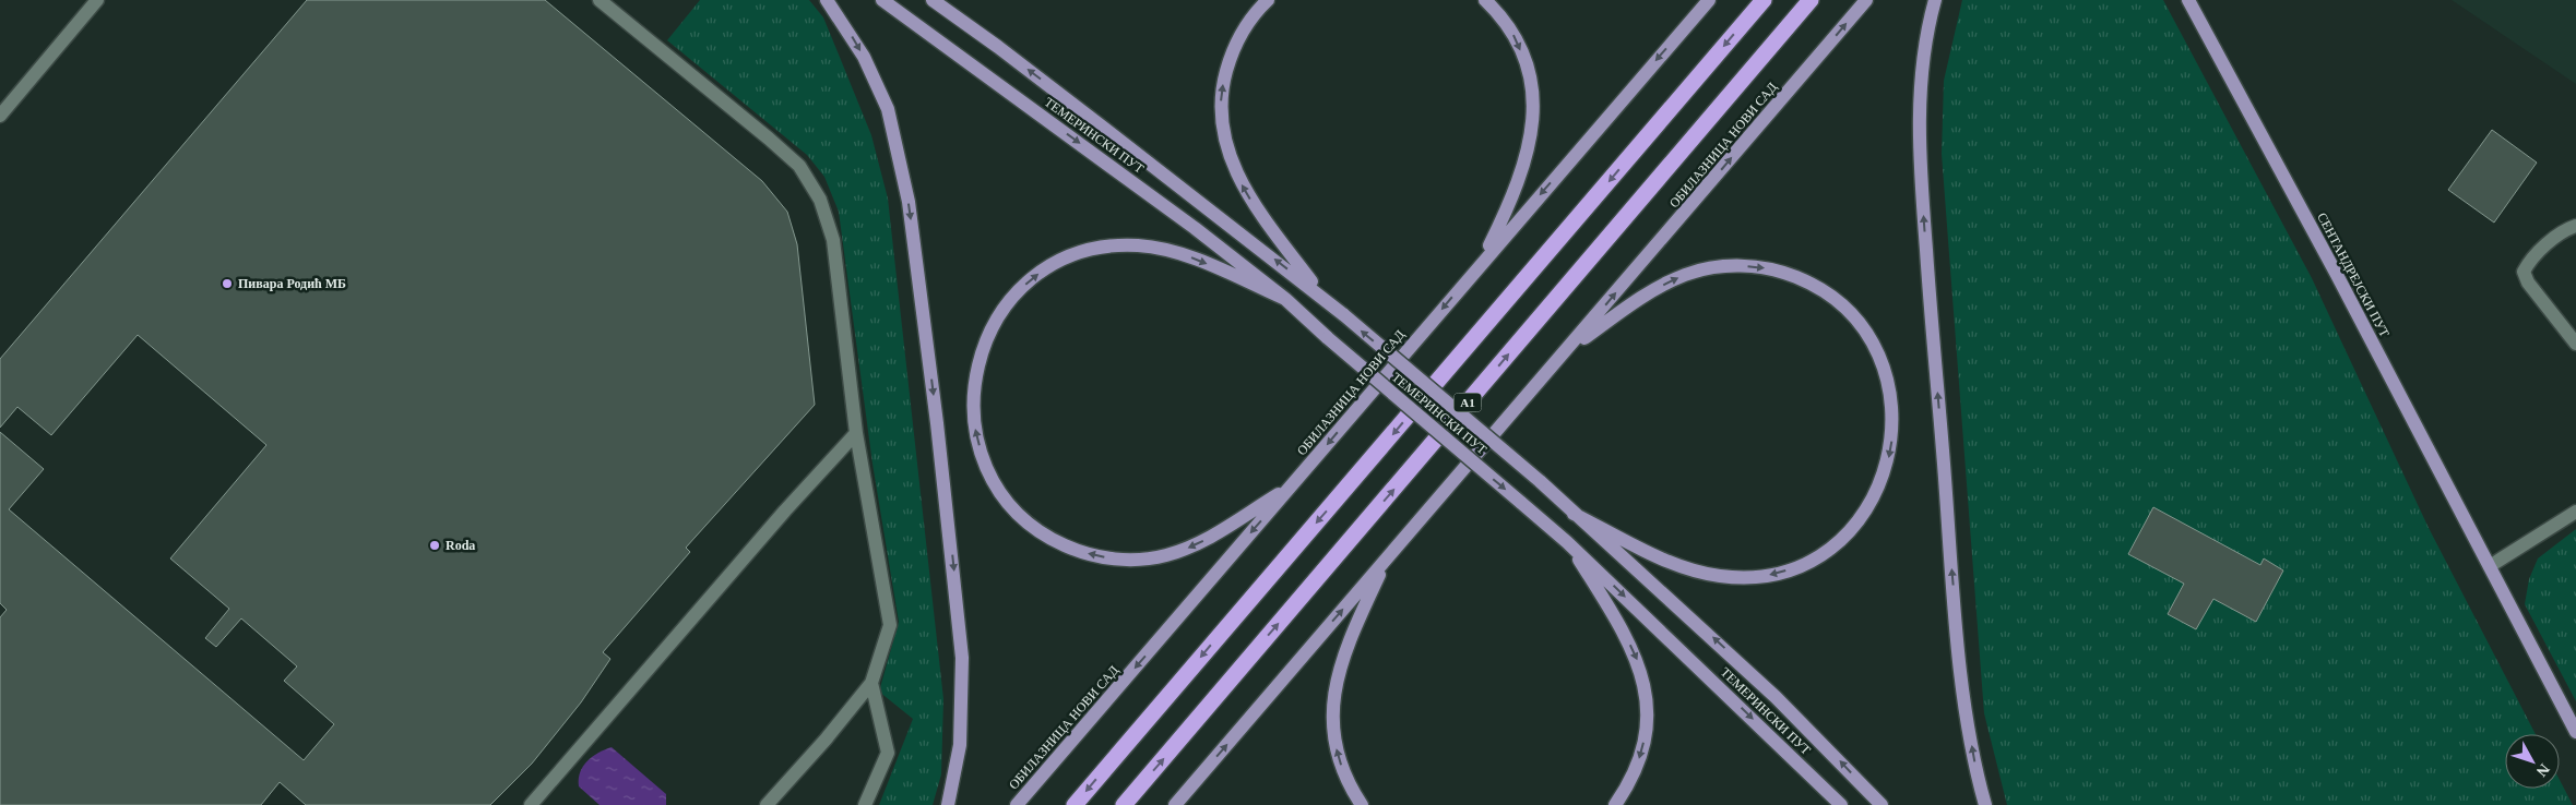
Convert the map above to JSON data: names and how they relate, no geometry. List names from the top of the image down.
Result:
{
  "streets": {
    "highway": ["A1"],
    "main road": ["ТЕМЕРИНСКИ ПУТ", "ОБИЛАЗНИЦА НОВИ САД", "СЕНТАНДРЕЈСКИ ПУТ"]
  },
  "places": ["Пивара Родић МБ", "Roda"],
  "north": "bottom right"
}
